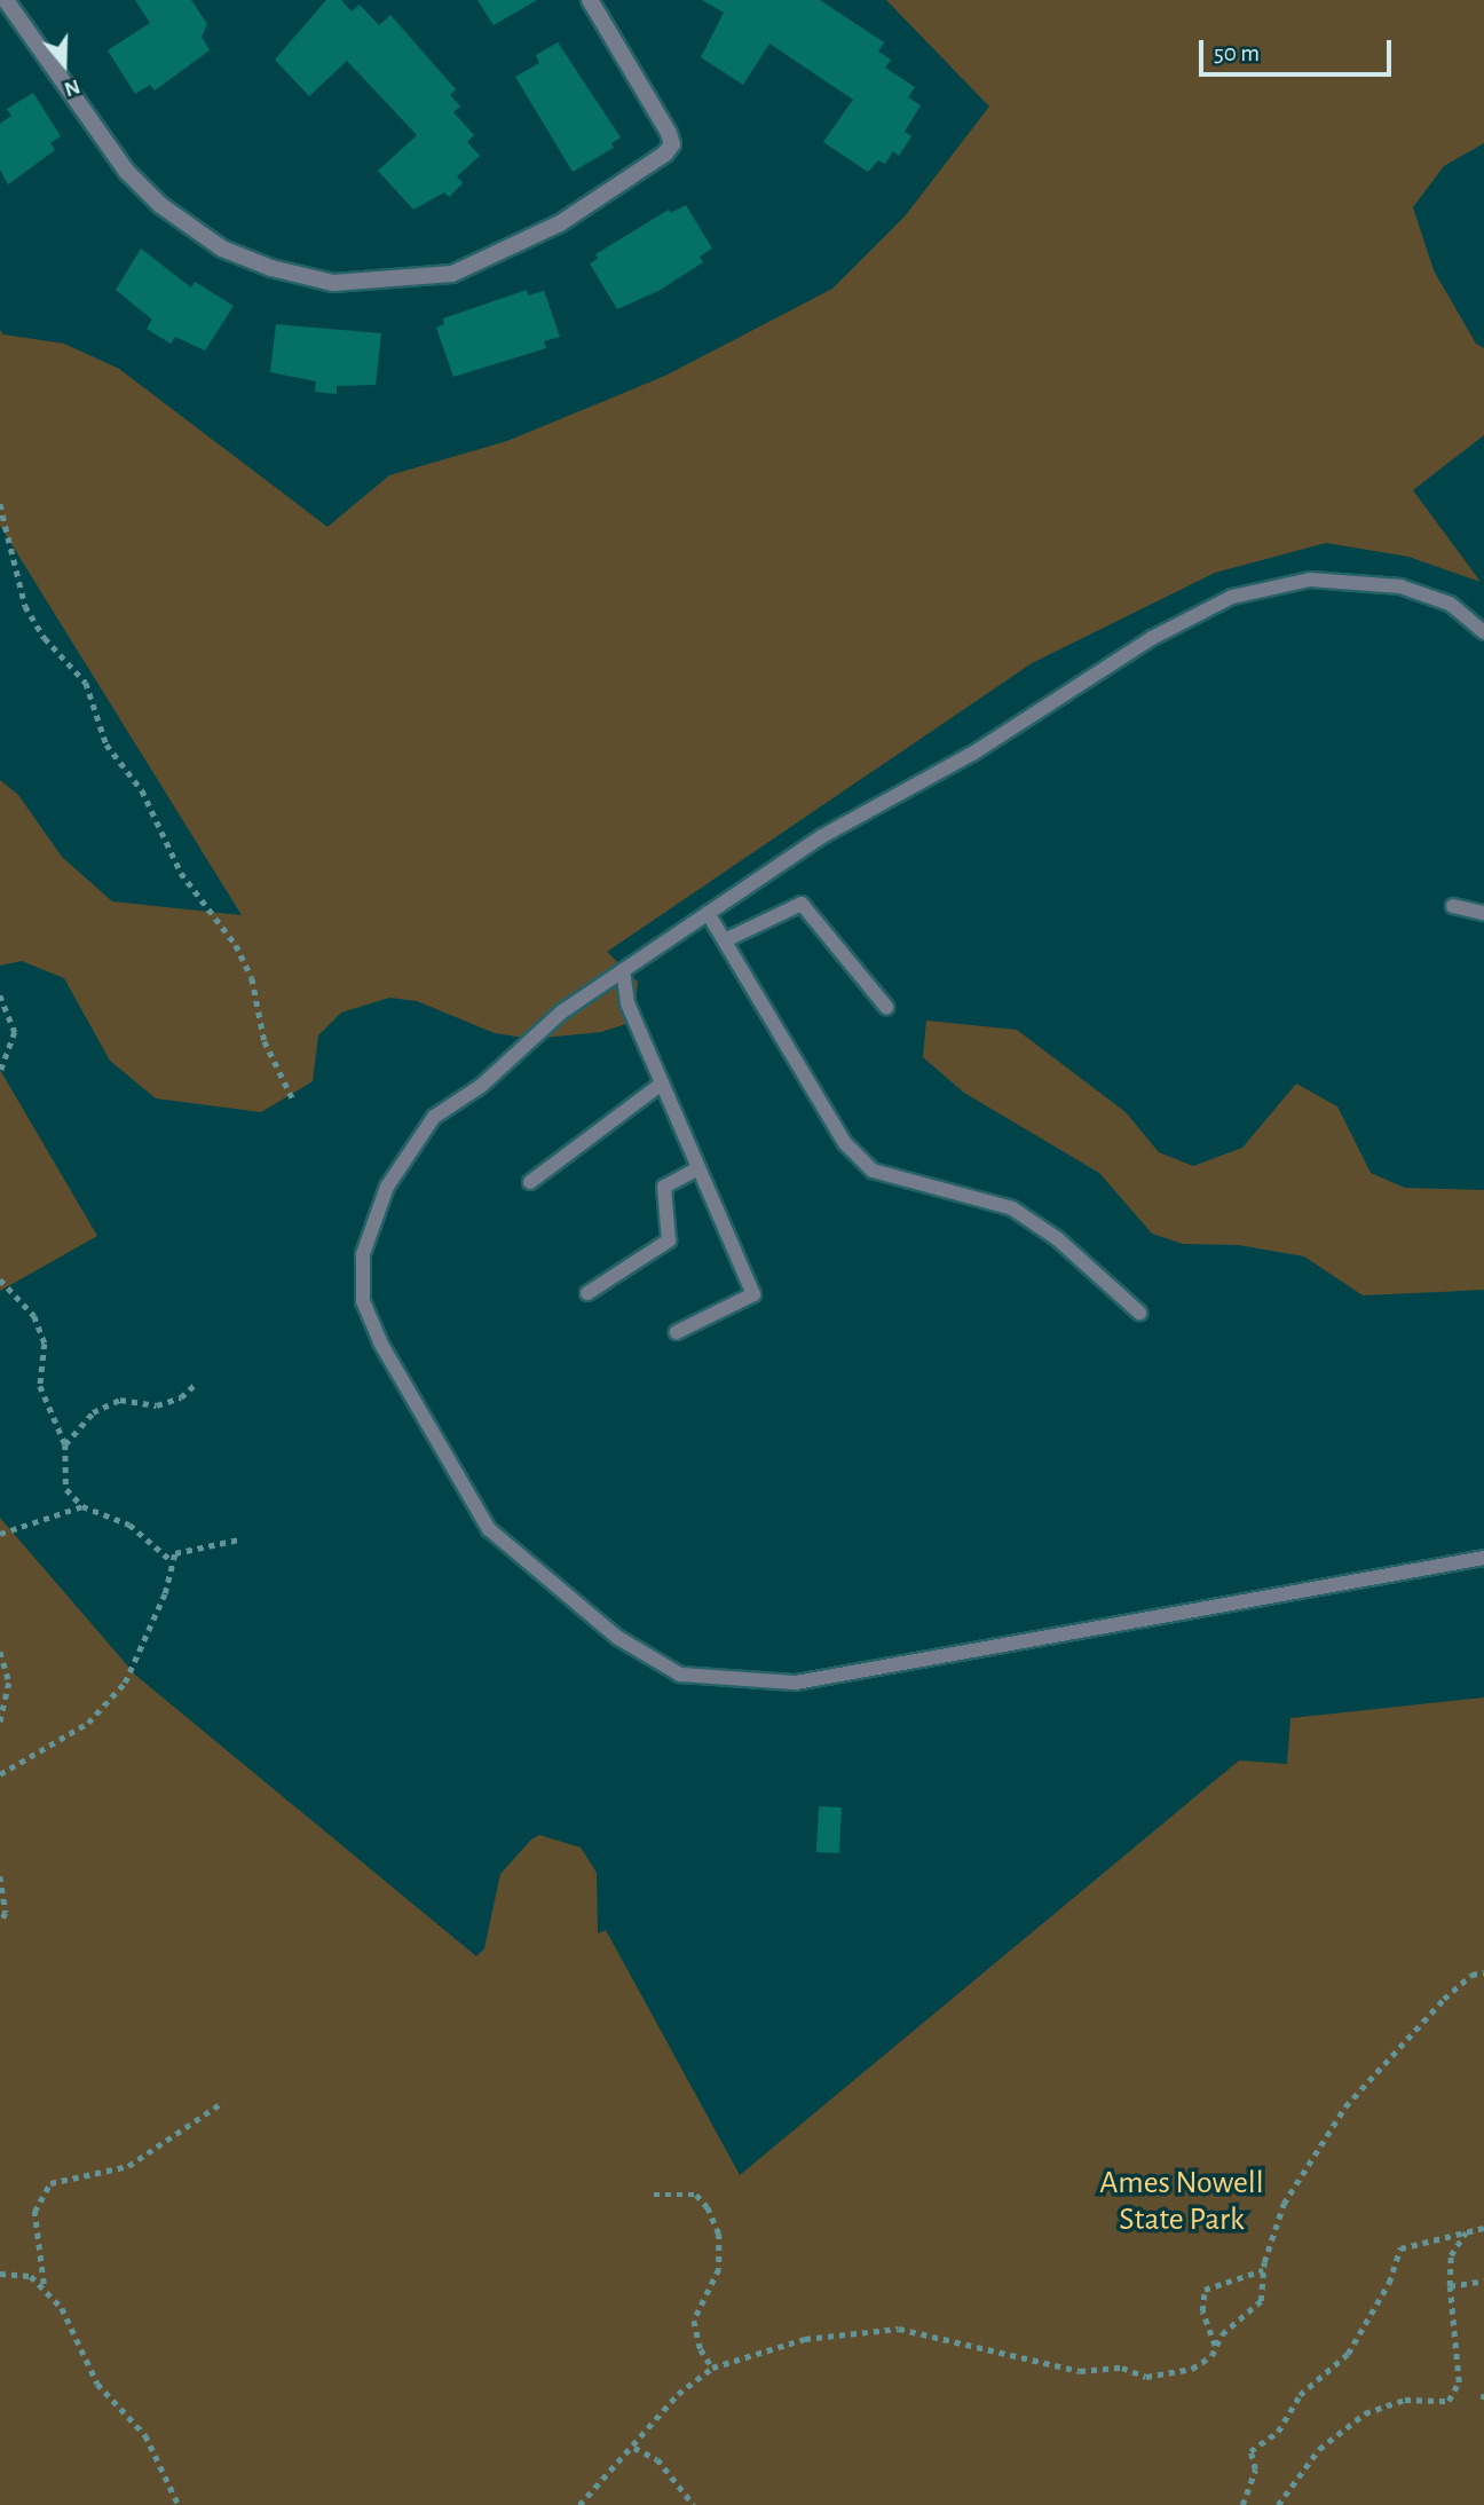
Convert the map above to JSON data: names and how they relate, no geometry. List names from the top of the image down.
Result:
{
  "parks": ["Ames Nowell State Park"],
  "scale_bar": "50 m",
  "north": "bottom"
}
